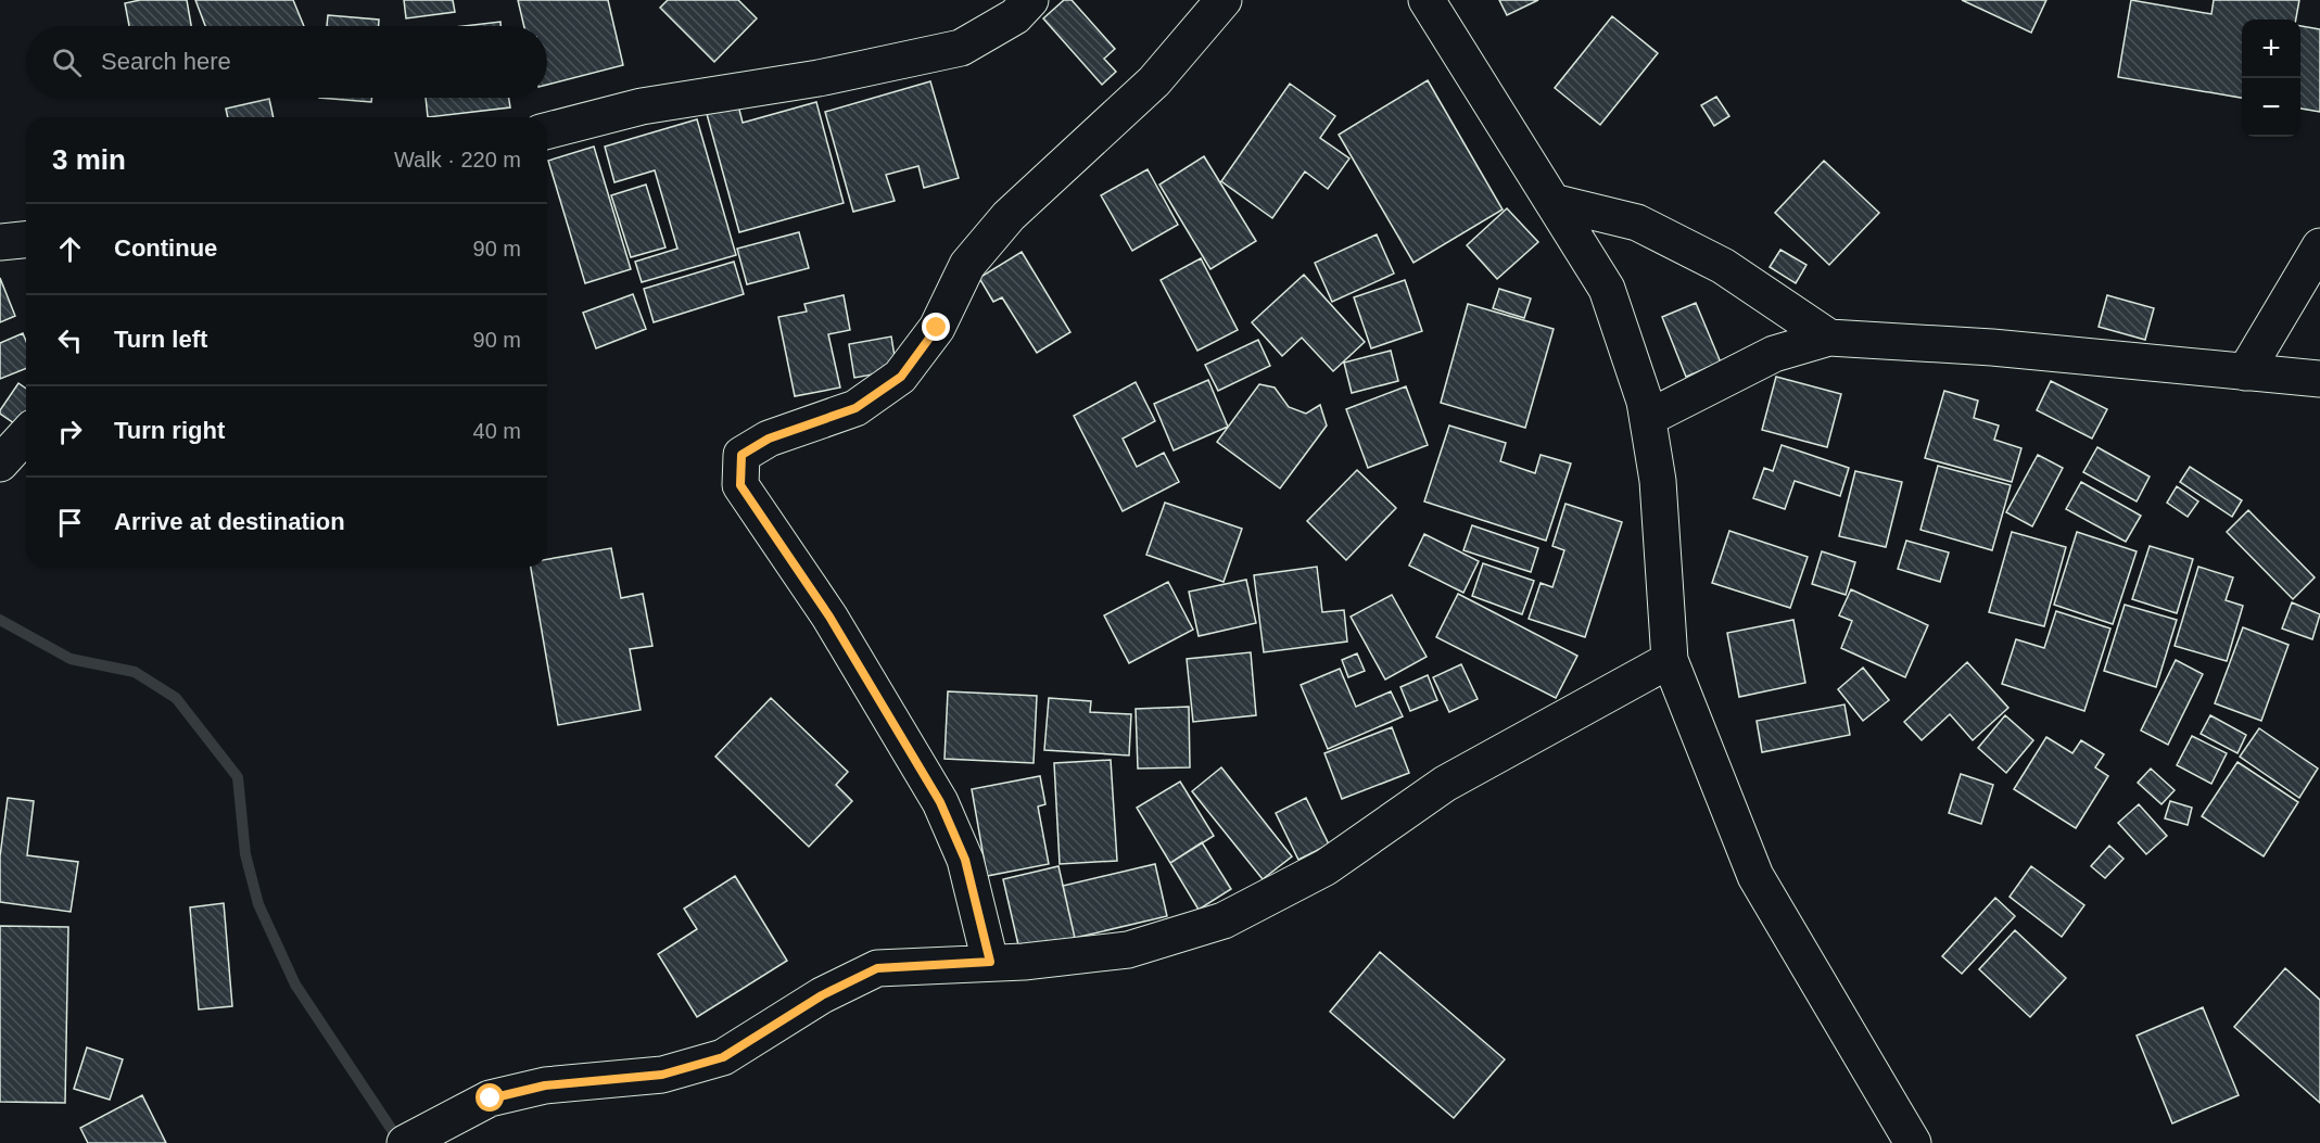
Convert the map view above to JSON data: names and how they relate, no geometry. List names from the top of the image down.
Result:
{
  "page": {
    "map_buttons": ["+", "−"],
    "search": "Search here",
    "heading": ["3 min", "Walk · 220 m"],
    "list": [
      ["Continue", "90 m"],
      ["Turn left", "90 m"],
      ["Turn right", "40 m"],
      "Arrive at destination"
    ]
  }
}
